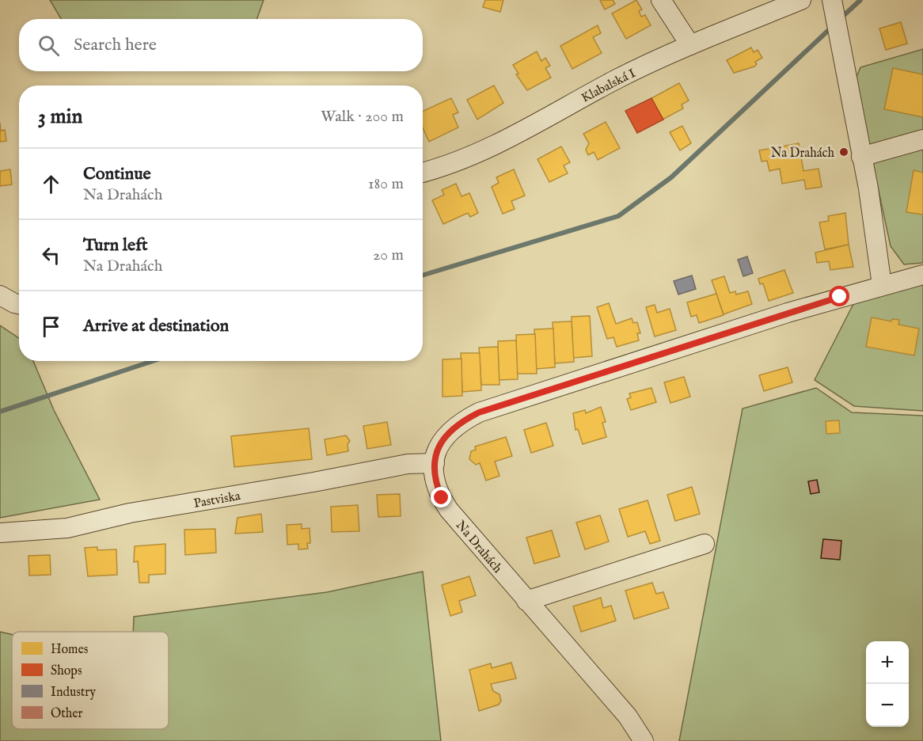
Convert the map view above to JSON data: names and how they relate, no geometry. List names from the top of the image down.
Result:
{
  "streets": {
    "street": ["Klabalská I", "Pastviska", "Na Drahách"]
  },
  "crossings": [
    ["Pastviska", "Na Drahách"]
  ],
  "places": ["Na Drahách"],
  "legend": [
    "Homes",
    "Shops",
    "Industry",
    "Other"
  ],
  "page": {
    "search": "Search here",
    "heading": ["3 min", "Walk · 200 m"],
    "list": [
      ["Continue", "Na Drahách", "180 m"],
      ["Turn left", "Na Drahách", "20 m"],
      "Arrive at destination"
    ],
    "map_buttons": ["+", "−"]
  }
}
